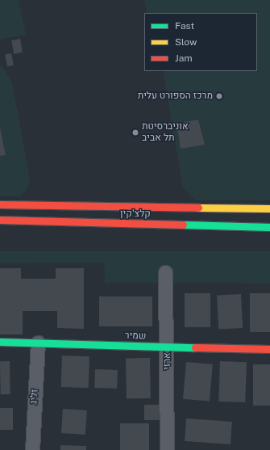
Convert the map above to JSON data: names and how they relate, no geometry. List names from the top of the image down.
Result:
{
  "streets": {
    "street": [
      "קלצ'קין",
      "שמיר",
      "ארזי",
      "זליג"
    ]
  },
  "crossings": [
    ["שמיר", "ארזי"],
    ["שמיר", "זליג"]
  ],
  "places": ["מרכז הספורט עלית", "אוניברסיטת תל אביב"],
  "legend": ["Fast", "Slow", "Jam"]
}
